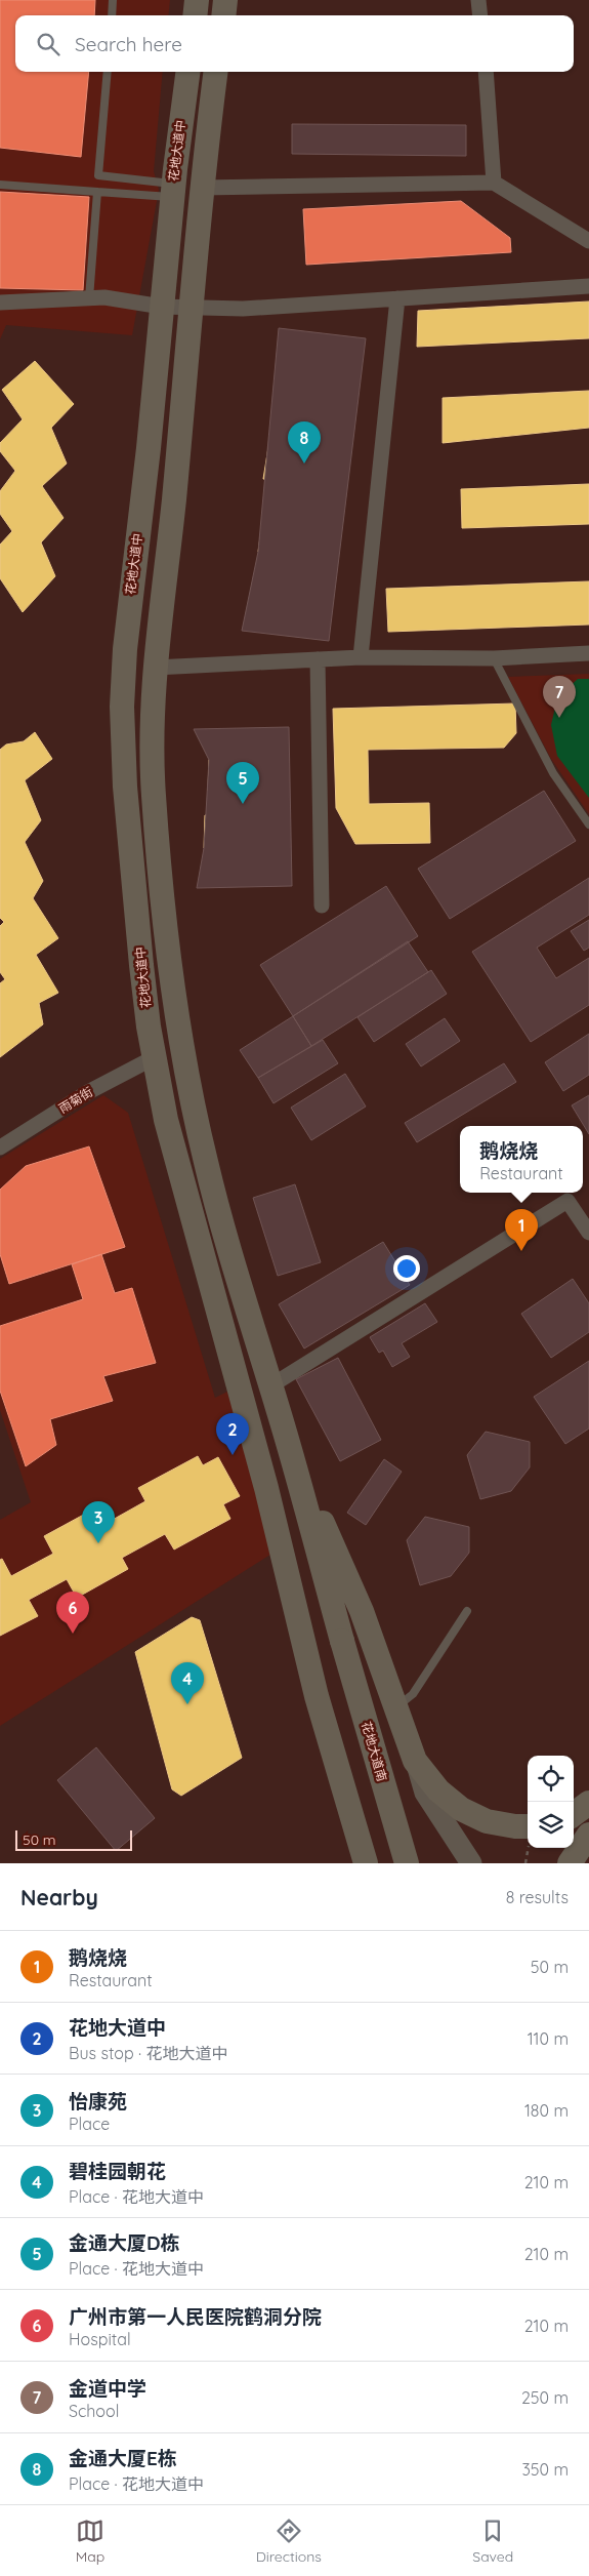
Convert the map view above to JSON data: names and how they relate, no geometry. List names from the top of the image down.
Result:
{
  "streets": {
    "main road": ["花地大道中", "花地大道南"],
    "street": ["雨菊街"]
  },
  "crossings": [
    ["花地大道中", "雨菊街"]
  ],
  "scale_bar": "50 m",
  "page": {
    "search": "Search here",
    "pins": [
      "8",
      "7",
      "5",
      "1",
      "2",
      "3",
      "6",
      "4"
    ],
    "popup": ["鹅烧烧", "Restaurant"],
    "scale": "50 m",
    "heading": ["Nearby", "8 results"],
    "list": [
      {
        "mark": "1",
        "name": "鹅烧烧",
        "note": "Restaurant",
        "value": "50 m"
      },
      {
        "mark": "2",
        "name": "花地大道中",
        "note": "Bus stop · 花地大道中",
        "value": "110 m"
      },
      {
        "mark": "3",
        "name": "怡康苑",
        "note": "Place",
        "value": "180 m"
      },
      {
        "mark": "4",
        "name": "碧桂园朝花",
        "note": "Place · 花地大道中",
        "value": "210 m"
      },
      {
        "mark": "5",
        "name": "金通大厦D栋",
        "note": "Place · 花地大道中",
        "value": "210 m"
      },
      {
        "mark": "6",
        "name": "广州市第一人民医院鹤洞分院",
        "note": "Hospital",
        "value": "210 m"
      },
      {
        "mark": "7",
        "name": "金道中学",
        "note": "School",
        "value": "250 m"
      },
      {
        "mark": "8",
        "name": "金通大厦E栋",
        "note": "Place · 花地大道中",
        "value": "350 m"
      }
    ],
    "nav": ["Map", "Directions", "Saved"]
  }
}
